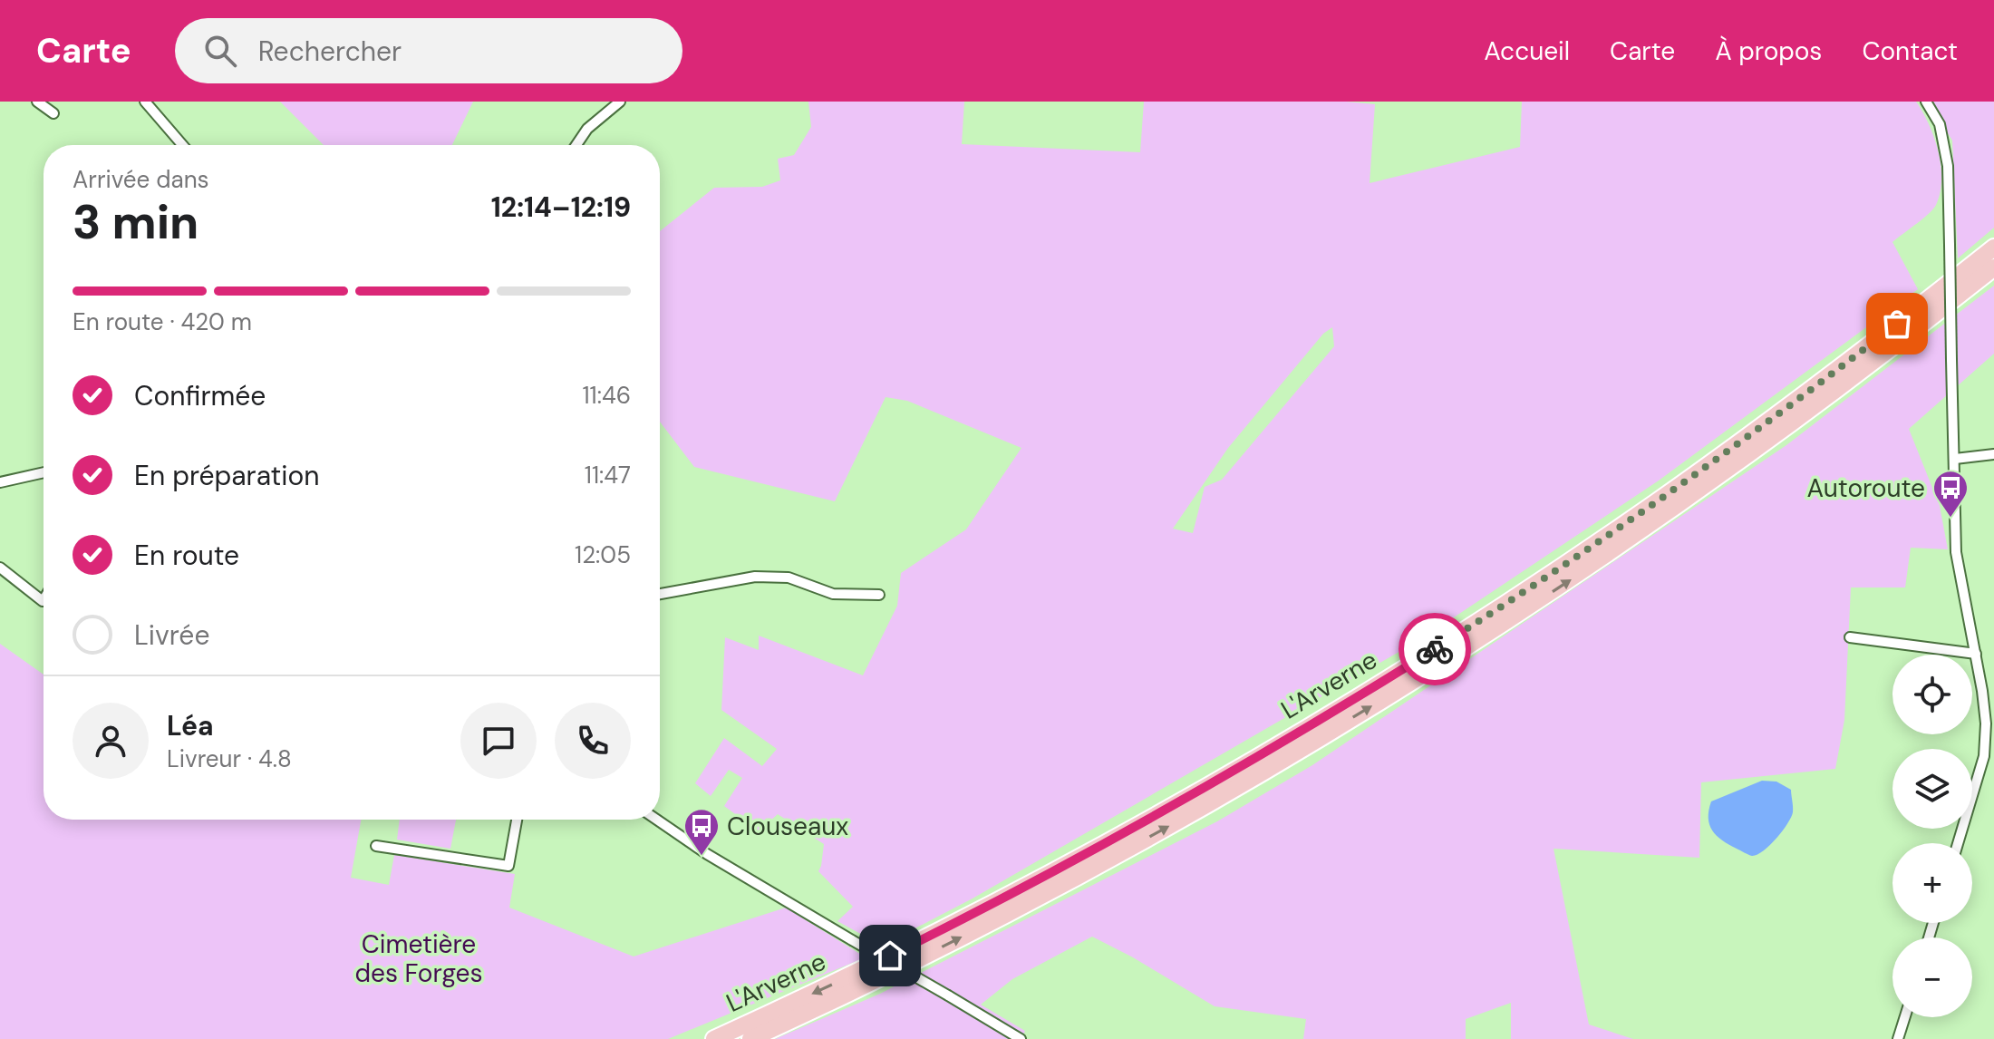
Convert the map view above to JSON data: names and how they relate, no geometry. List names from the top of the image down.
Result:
{
  "streets": {
    "highway": ["L'Arverne"]
  },
  "parks": ["Cimetière des Forges"],
  "places": {
    "bus stop": ["Autoroute", "Clouseaux"]
  },
  "page": {
    "header": "Carte",
    "search": "Rechercher",
    "nav": [
      "Accueil",
      "Carte",
      "À propos",
      "Contact"
    ],
    "heading": ["3 min", "Arrivée dans", "12:14–12:19"],
    "panel": ["Léa", "Livreur · 4.8"],
    "bar": "En route · 420 m",
    "list": [
      ["Confirmée", "11:46"],
      ["En préparation", "11:47"],
      ["En route", "12:05"],
      "Livrée"
    ],
    "map_buttons": ["+", "−"]
  }
}
